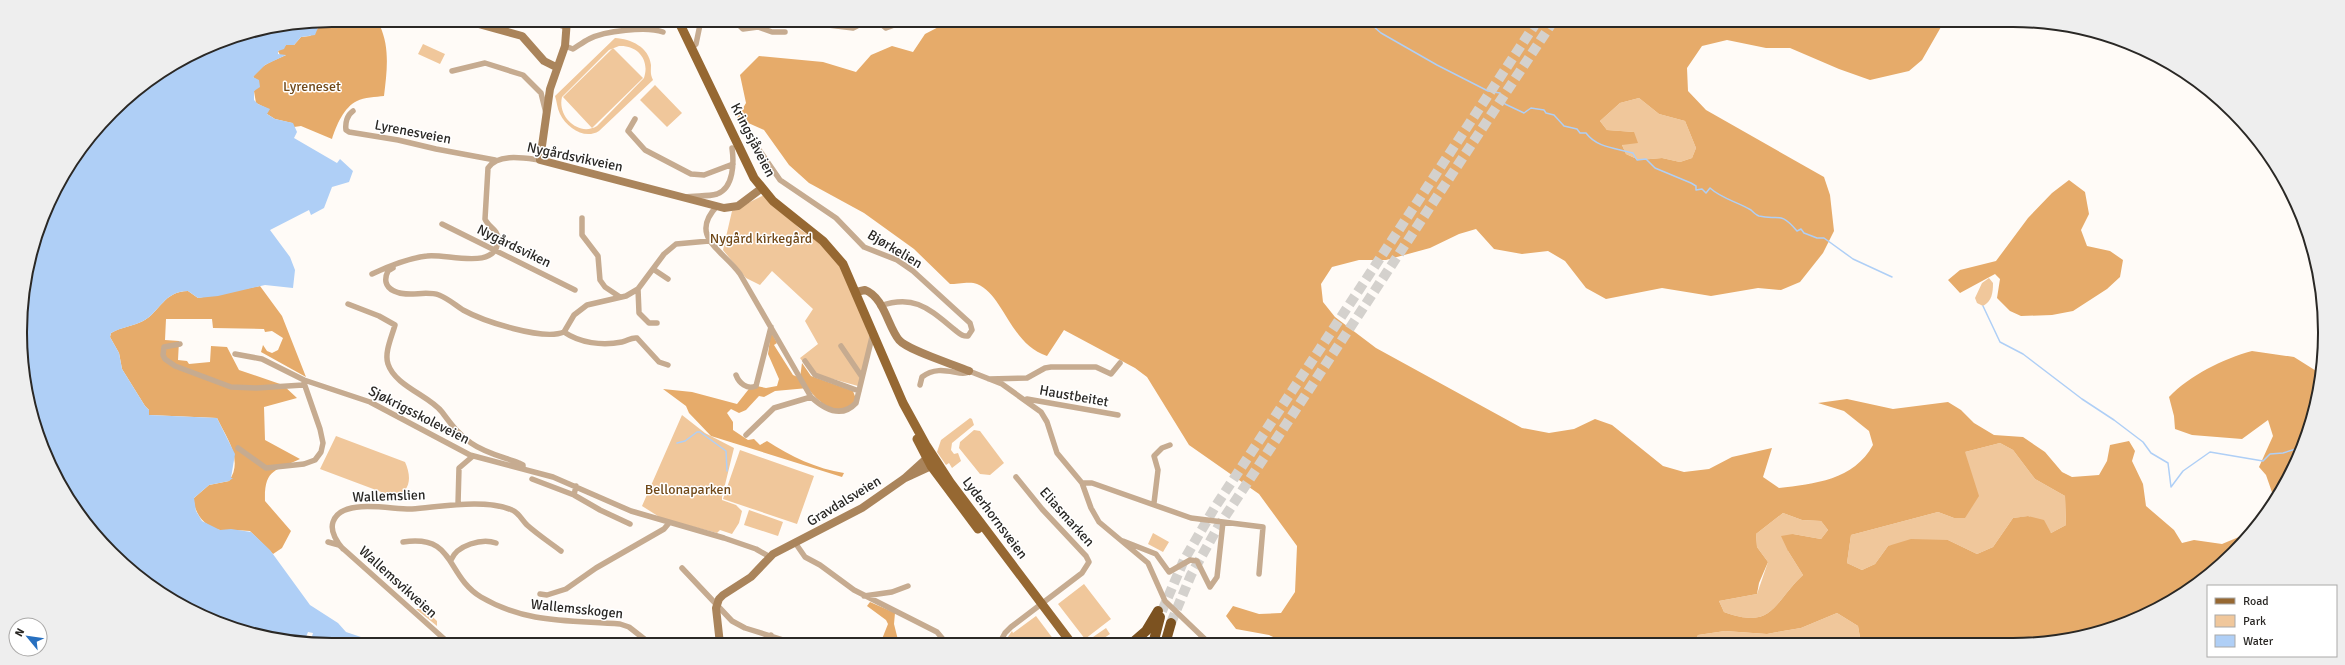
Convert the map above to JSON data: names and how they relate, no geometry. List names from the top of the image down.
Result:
{
  "streets": {
    "main road": ["Kringsjåveien", "Lyderhornsveien"],
    "street": [
      "Lyrenesveien",
      "Nygårdsvikveien",
      "Nygårdsviken",
      "Bjørkelien",
      "Haustbeitet",
      "Sjøkrigsskoleveien",
      "Wallemslien",
      "Gravdalsveien",
      "Eliasmarken",
      "Wallemsvikveien",
      "Wallemsskogen"
    ]
  },
  "crossings": [
    ["Lyrenesveien", "Nygårdsvikveien"],
    ["Kringsjåveien", "Nygårdsvikveien"],
    ["Kringsjåveien", "Lyderhornsveien"],
    ["Sjøkrigsskoleveien", "Gravdalsveien"],
    ["Wallemslien", "Wallemsvikveien"],
    ["Gravdalsveien", "Lyderhornsveien"],
    ["Eliasmarken", "Lyderhornsveien"]
  ],
  "parks": ["Lyreneset", "Nygård kirkegård", "Bellonaparken"],
  "legend": ["Road", "Park", "Water"],
  "north": "top left"
}
